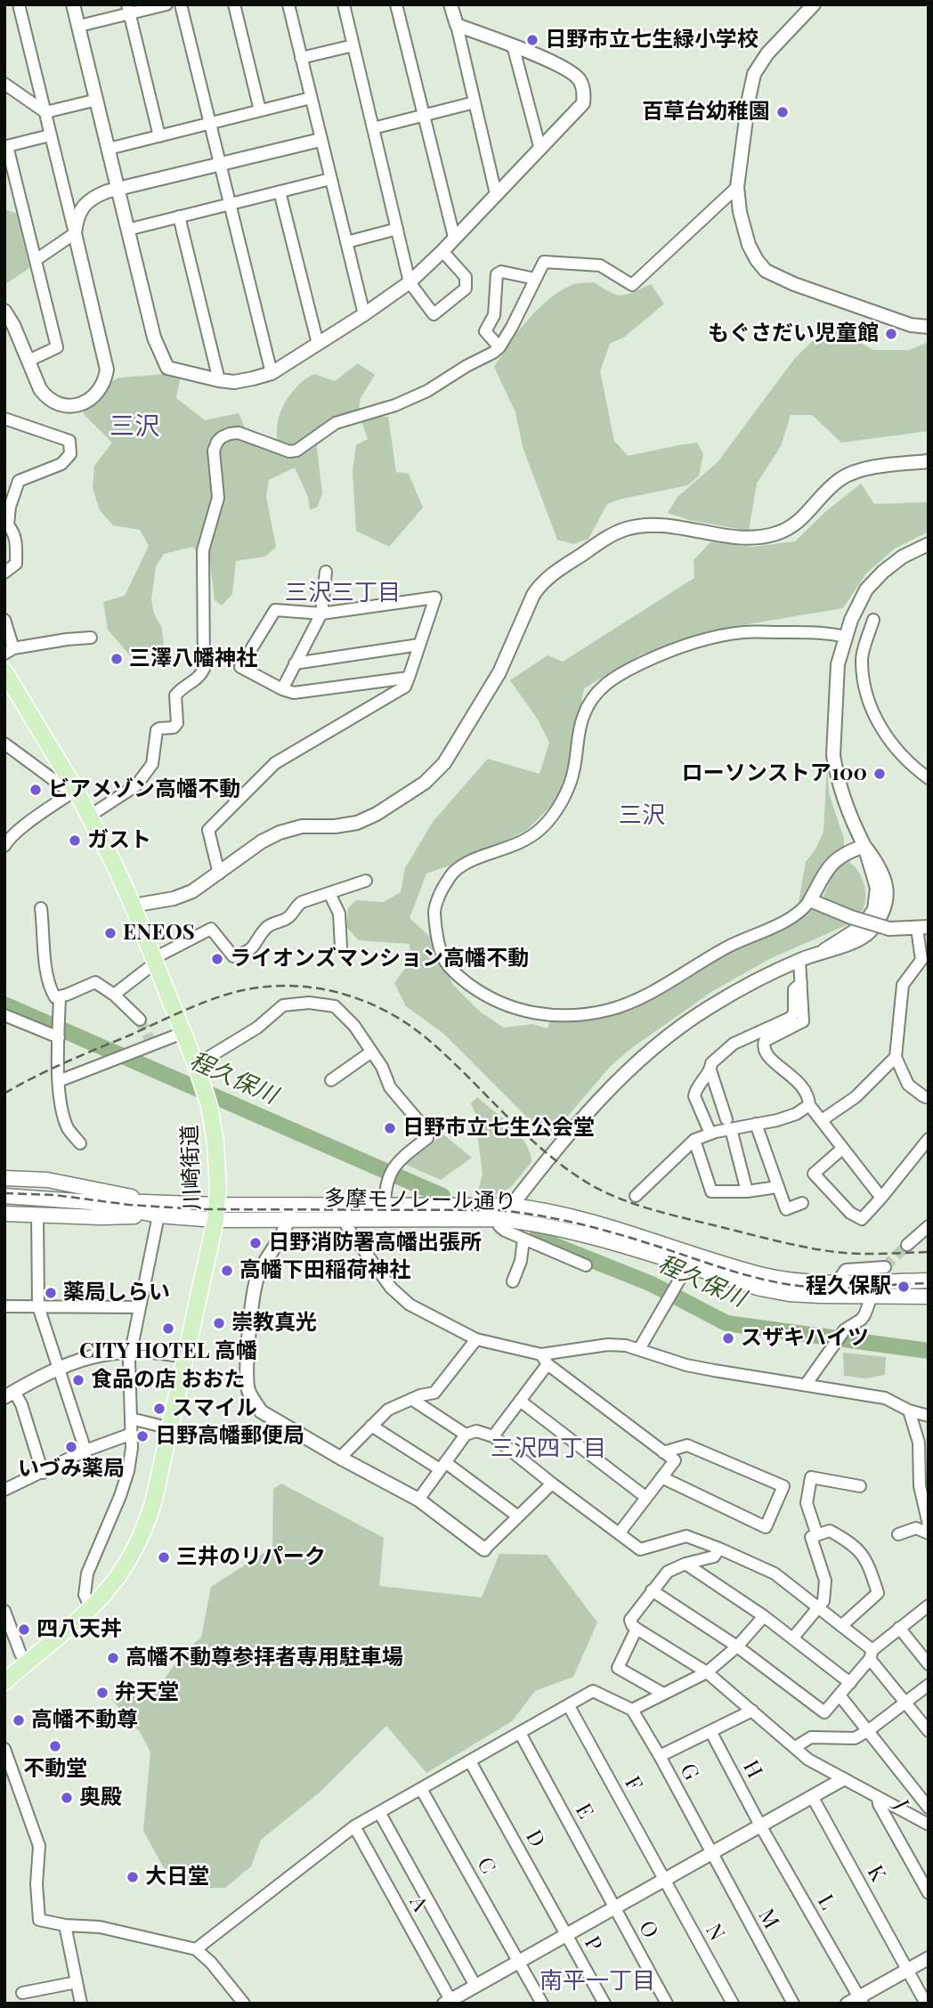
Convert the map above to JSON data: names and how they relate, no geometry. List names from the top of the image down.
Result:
{
  "streets": {
    "main road": ["川崎街道", "多摩モノレール通り"],
    "street": [
      "H",
      "G",
      "F",
      "J",
      "E",
      "D",
      "C",
      "K",
      "L",
      "A",
      "M",
      "O",
      "N",
      "P"
    ]
  },
  "crossings": [
    ["川崎街道", "多摩モノレール通り"],
    ["H", "L"],
    ["G", "M"],
    ["F", "N"],
    ["E", "O"],
    ["D", "P"]
  ],
  "districts": [
    "三沢",
    "三沢三丁目",
    "三沢",
    "三沢四丁目",
    "南平一丁目"
  ],
  "water": ["程久保川"],
  "places": [
    "日野市立七生緑小学校",
    "百草台幼稚園",
    "もぐさだい児童館",
    "三澤八幡神社",
    "ローソンストア100",
    "ビアメゾン高幡不動",
    "ガスト",
    "ENEOS",
    "ライオンズマンション高幡不動",
    "日野市立七生公会堂",
    "日野消防署高幡出張所",
    "高幡下田稲荷神社",
    "程久保駅",
    "薬局しらい",
    "崇教真光",
    "CITY HOTEL 高幡",
    "スザキハイツ",
    "食品の店 おおた",
    "スマイル",
    "日野高幡郵便局",
    "いづみ薬局",
    "三井のリパーク",
    "四八天丼",
    "高幡不動尊参拝者専用駐車場",
    "弁天堂",
    "高幡不動尊",
    "不動堂",
    "奥殿",
    "大日堂"
  ]
}
